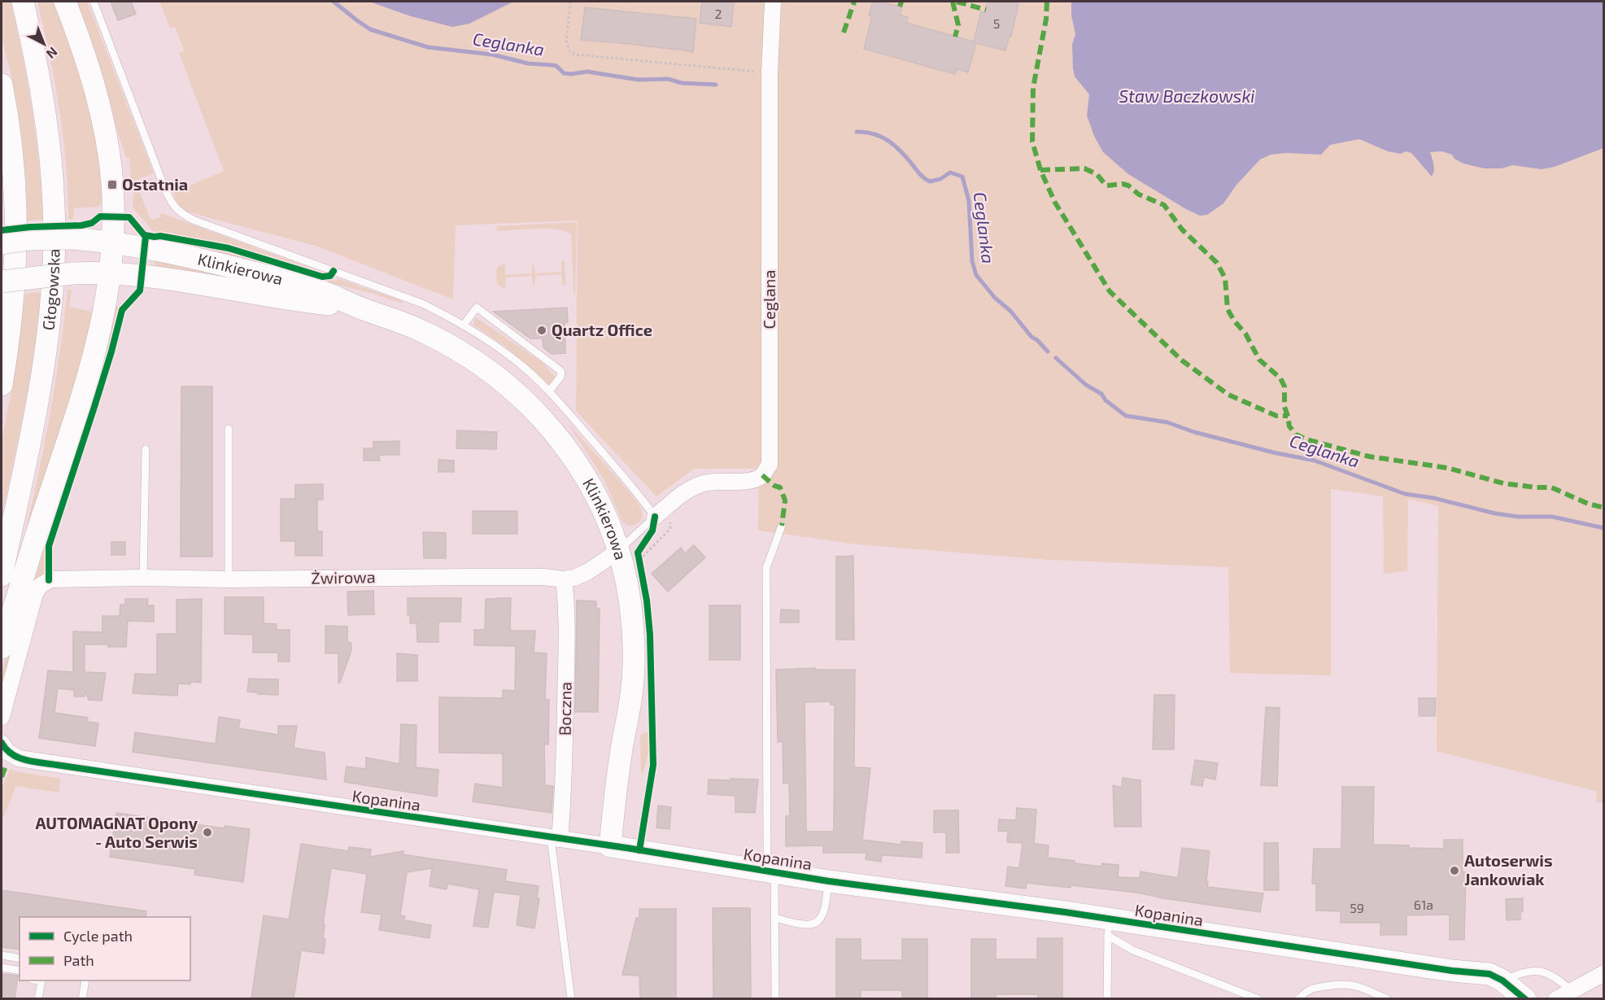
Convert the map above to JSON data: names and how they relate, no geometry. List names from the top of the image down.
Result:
{
  "streets": {
    "street": [
      "Klinkierowa",
      "Głogowska",
      "Ceglana",
      "Żwirowa",
      "Boczna",
      "Kopanina"
    ]
  },
  "crossings": [
    ["Klinkierowa", "Żwirowa"],
    ["Klinkierowa", "Kopanina"],
    ["Żwirowa", "Boczna"],
    ["Boczna", "Kopanina"]
  ],
  "water": ["Ceglanka", "Staw Baczkowski"],
  "places": {
    "transit": ["Ostatnia"],
    "other": ["Quartz Office", "AUTOMAGNAT Opony - Auto Serwis", "Autoserwis Jankowiak"]
  },
  "house_numbers": [
    "2",
    "5",
    "61a",
    "59"
  ],
  "legend": ["Cycle path", "Path"],
  "north": "bottom right"
}
